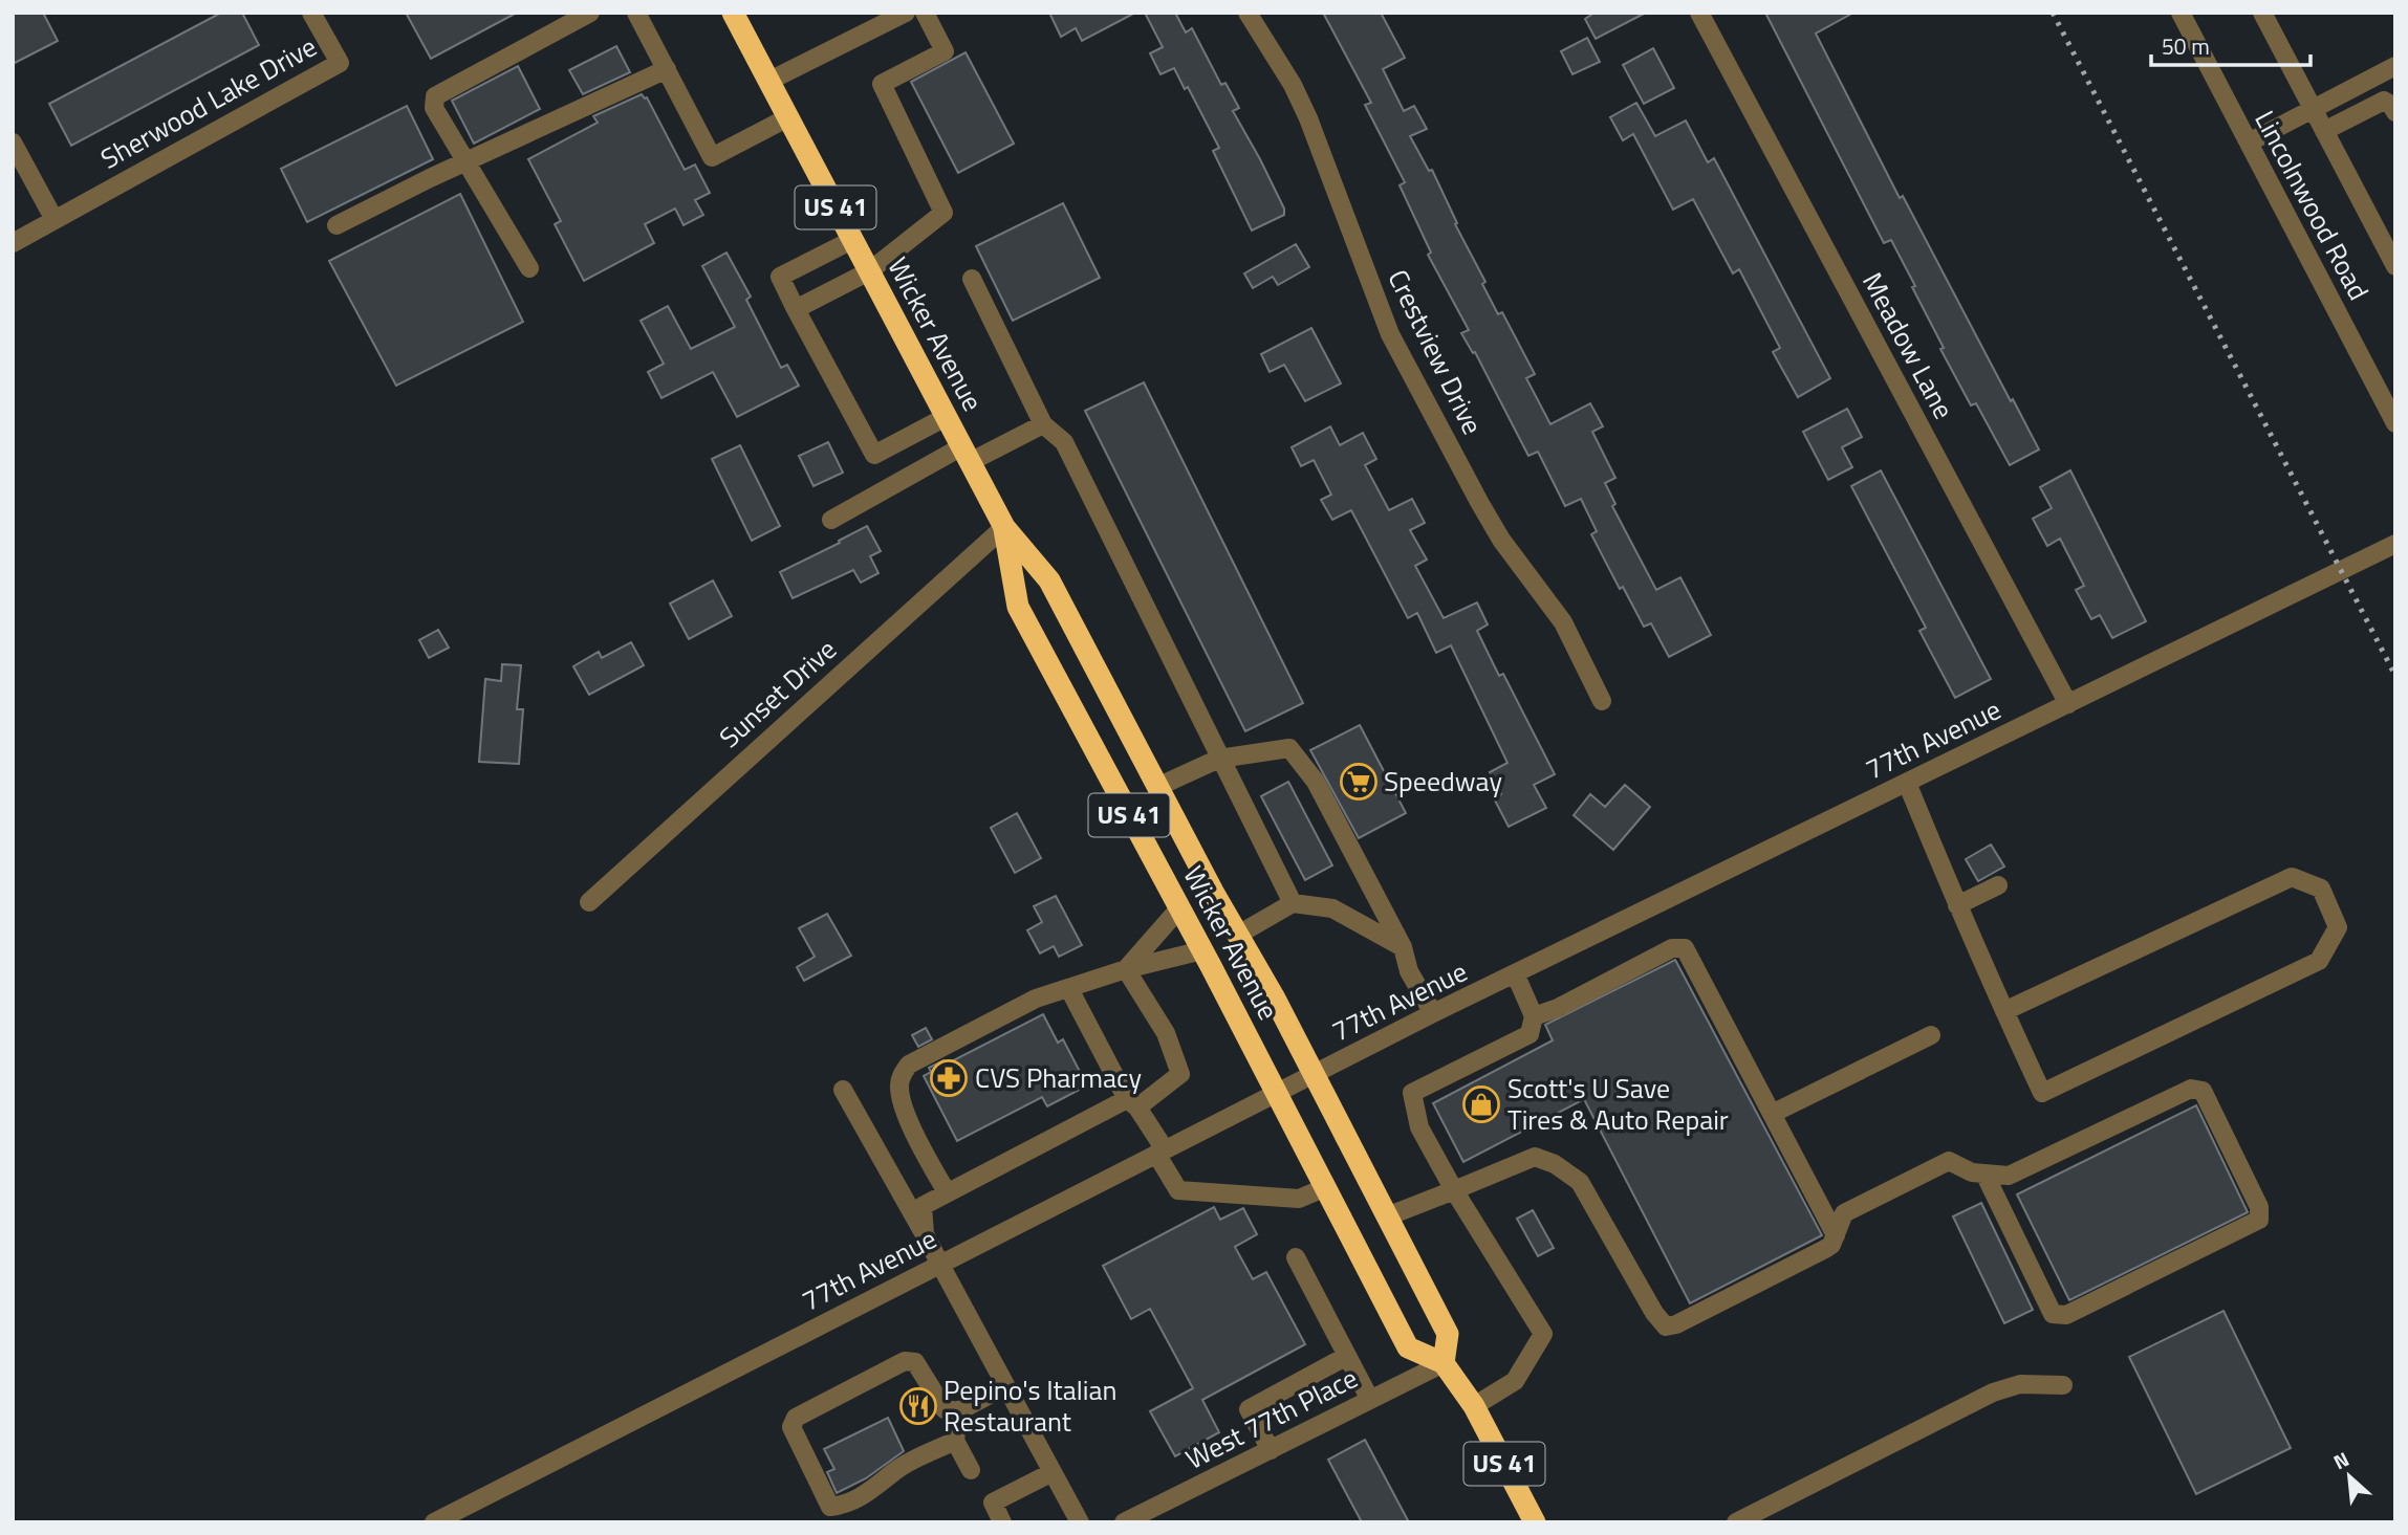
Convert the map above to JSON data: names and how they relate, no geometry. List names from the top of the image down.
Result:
{
  "streets": {
    "highway": ["US 41", "Wicker Avenue"],
    "street": [
      "Sherwood Lake Drive",
      "Lincolnwood Road",
      "Meadow Lane",
      "Crestview Drive",
      "Sunset Drive",
      "77th Avenue",
      "West 77th Place"
    ]
  },
  "crossings": [
    ["US 41", "Wicker Avenue"],
    ["US 41", "West 77th Place"],
    ["Wicker Avenue", "Sunset Drive"],
    ["Wicker Avenue", "77th Avenue"],
    ["Wicker Avenue", "West 77th Place"],
    ["Meadow Lane", "77th Avenue"]
  ],
  "places": {
    "supermarket": ["Speedway"],
    "pharmacy": ["CVS Pharmacy"],
    "shop": ["Scott's U Save Tires & Auto Repair"],
    "restaurant": ["Pepino's Italian Restaurant"]
  },
  "scale_bar": "50 m",
  "north": "top left"
}
